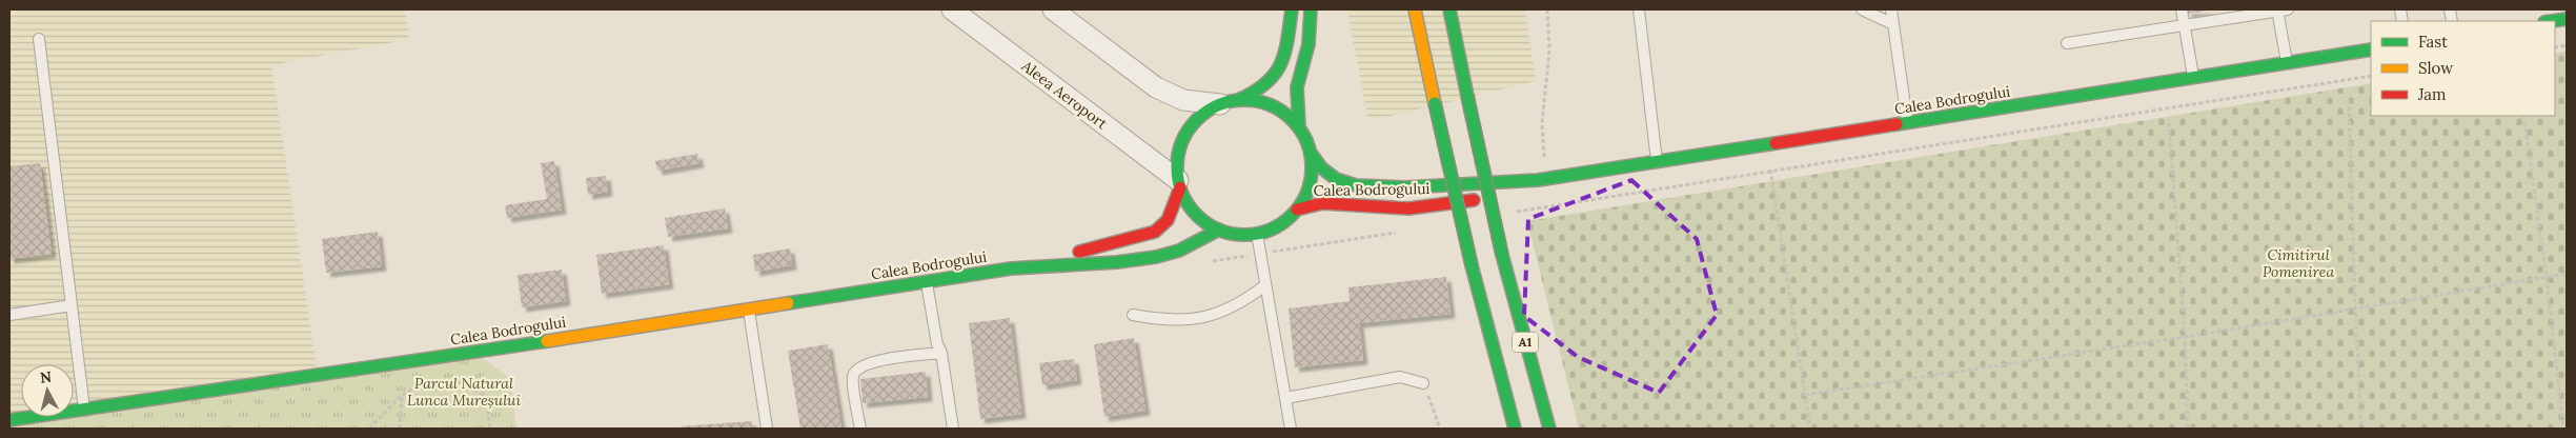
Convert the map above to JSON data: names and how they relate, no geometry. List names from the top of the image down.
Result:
{
  "streets": {
    "main road": ["Calea Bodrogului", "A1"],
    "street": ["Aleea Aeroport"]
  },
  "crossings": [
    ["Aleea Aeroport", "Calea Bodrogului"]
  ],
  "parks": ["Cimitirul Pomenirea", "Parcul Natural Lunca Mureșului"],
  "legend": ["Fast", "Slow", "Jam"],
  "north": "top"
}
